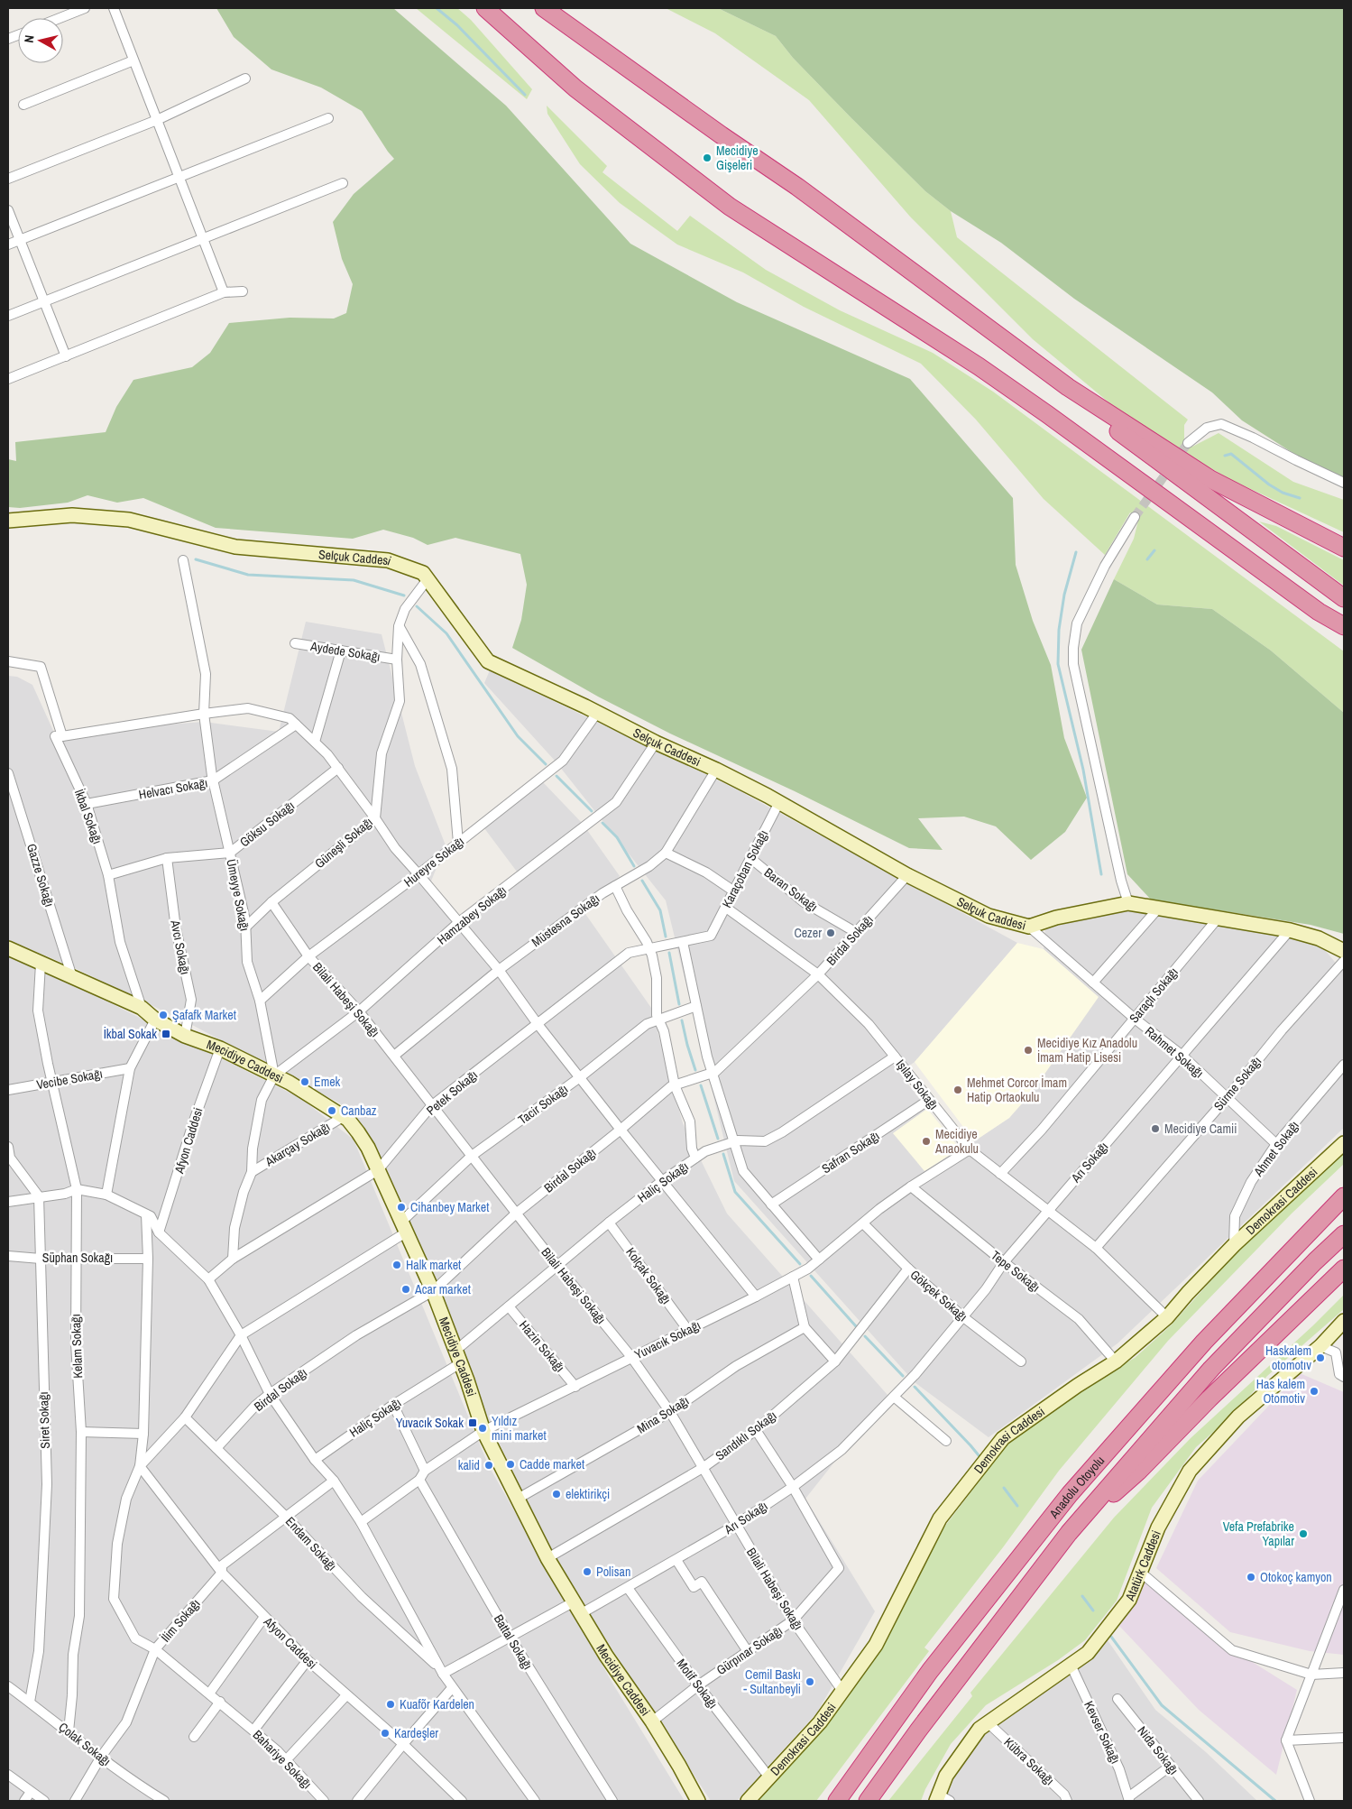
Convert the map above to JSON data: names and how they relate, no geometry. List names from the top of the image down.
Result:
{
  "streets": {
    "highway": ["Anadolu Otoyolu"],
    "street": [
      "Selçuk Caddesi",
      "Aydede Sokağı",
      "Helvacı Sokağı",
      "İkbal Sokağı",
      "Göksu Sokağı",
      "Güneşli Sokağı",
      "Hureyre Sokağı",
      "Karaçoban Sokağı",
      "Gazze Sokağı",
      "Baran Sokağı",
      "Ümeyye Sokağı",
      "Hamzabey Sokağı",
      "Müstesna Sokağı",
      "Birdal Sokağı",
      "Avcı Sokağı",
      "Saraçlı Sokağı",
      "Bilali Habeşi Sokağı",
      "Rahmet Sokağı",
      "Mecidiye Caddesi",
      "Vecibe Sokağı",
      "Sürme Sokağı",
      "Işılay Sokağı",
      "Petek Sokağı",
      "Tacir Sokağı",
      "Afyon Caddesi",
      "Akarçay Sokağı",
      "Ahmet Sokağı",
      "Safran Sokağı",
      "Arı Sokağı",
      "Haliç Sokağı",
      "Demokrasi Caddesi",
      "Süphan Sokağı",
      "Tepe Sokağı",
      "Kolçak Sokağı",
      "Gökçek Sokağı",
      "Yuvacık Sokağı",
      "Kelam Sokağı",
      "Hazin Sokağı",
      "Mina Sokağı",
      "Siret Sokağı",
      "Sandıklı Sokağı",
      "Endam Sokağı",
      "Atatürk Caddesi",
      "İlim Sokağı",
      "Battal Sokağı",
      "Gürpınar Sokağı",
      "Motif Sokağı",
      "Kevser Sokağı",
      "Çolak Sokağı",
      "Nida Sokağı",
      "Bahariye Sokağı",
      "Kübra Sokağı"
    ]
  },
  "crossings": [
    ["Selçuk Caddesi", "Güneşli Sokağı"],
    ["Selçuk Caddesi", "Hureyre Sokağı"],
    ["Selçuk Caddesi", "Karaçoban Sokağı"],
    ["Selçuk Caddesi", "Hamzabey Sokağı"],
    ["Selçuk Caddesi", "Müstesna Sokağı"],
    ["Selçuk Caddesi", "Birdal Sokağı"],
    ["Selçuk Caddesi", "Saraçlı Sokağı"],
    ["Selçuk Caddesi", "Rahmet Sokağı"],
    ["Selçuk Caddesi", "Arı Sokağı"],
    ["Aydede Sokağı", "Güneşli Sokağı"],
    ["Helvacı Sokağı", "İkbal Sokağı"],
    ["Helvacı Sokağı", "Ümeyye Sokağı"],
    ["İkbal Sokağı", "Göksu Sokağı"],
    ["İkbal Sokağı", "Mecidiye Caddesi"],
    ["Göksu Sokağı", "Ümeyye Sokağı"],
    ["Göksu Sokağı", "Avcı Sokağı"],
    ["Güneşli Sokağı", "Ümeyye Sokağı"],
    ["Güneşli Sokağı", "Bilali Habeşi Sokağı"],
    ["Hureyre Sokağı", "Ümeyye Sokağı"],
    ["Hureyre Sokağı", "Bilali Habeşi Sokağı"],
    ["Karaçoban Sokağı", "Baran Sokağı"],
    ["Karaçoban Sokağı", "Işılay Sokağı"],
    ["Karaçoban Sokağı", "Petek Sokağı"],
    ["Gazze Sokağı", "Mecidiye Caddesi"],
    ["Baran Sokağı", "Birdal Sokağı"],
    ["Ümeyye Sokağı", "Hamzabey Sokağı"],
    ["Ümeyye Sokağı", "Mecidiye Caddesi"],
    ["Hamzabey Sokağı", "Bilali Habeşi Sokağı"],
    ["Hamzabey Sokağı", "Mecidiye Caddesi"],
    ["Müstesna Sokağı", "Bilali Habeşi Sokağı"],
    ["Birdal Sokağı", "Bilali Habeşi Sokağı"],
    ["Birdal Sokağı", "Mecidiye Caddesi"],
    ["Birdal Sokağı", "Işılay Sokağı"],
    ["Birdal Sokağı", "Endam Sokağı"],
    ["Avcı Sokağı", "Mecidiye Caddesi"],
    ["Saraçlı Sokağı", "Rahmet Sokağı"],
    ["Saraçlı Sokağı", "Işılay Sokağı"],
    ["Bilali Habeşi Sokağı", "Petek Sokağı"],
    ["Bilali Habeşi Sokağı", "Tacir Sokağı"],
    ["Bilali Habeşi Sokağı", "Arı Sokağı"],
    ["Bilali Habeşi Sokağı", "Haliç Sokağı"],
    ["Bilali Habeşi Sokağı", "Demokrasi Caddesi"],
    ["Bilali Habeşi Sokağı", "Yuvacık Sokağı"],
    ["Bilali Habeşi Sokağı", "Mina Sokağı"],
    ["Bilali Habeşi Sokağı", "Sandıklı Sokağı"],
    ["Bilali Habeşi Sokağı", "Gürpınar Sokağı"],
    ["Rahmet Sokağı", "Sürme Sokağı"],
    ["Rahmet Sokağı", "Ahmet Sokağı"],
    ["Rahmet Sokağı", "Arı Sokağı"],
    ["Mecidiye Caddesi", "Petek Sokağı"],
    ["Mecidiye Caddesi", "Tacir Sokağı"],
    ["Mecidiye Caddesi", "Afyon Caddesi"],
    ["Mecidiye Caddesi", "Akarçay Sokağı"],
    ["Mecidiye Caddesi", "Arı Sokağı"],
    ["Mecidiye Caddesi", "Haliç Sokağı"],
    ["Mecidiye Caddesi", "Yuvacık Sokağı"],
    ["Mecidiye Caddesi", "Kelam Sokağı"],
    ["Mecidiye Caddesi", "Mina Sokağı"],
    ["Mecidiye Caddesi", "Sandıklı Sokağı"],
    ["Mecidiye Caddesi", "Gürpınar Sokağı"],
    ["Vecibe Sokağı", "Kelam Sokağı"],
    ["Sürme Sokağı", "Işılay Sokağı"],
    ["Işılay Sokağı", "Safran Sokağı"],
    ["Işılay Sokağı", "Arı Sokağı"],
    ["Işılay Sokağı", "Haliç Sokağı"],
    ["Işılay Sokağı", "Demokrasi Caddesi"],
    ["Işılay Sokağı", "Yuvacık Sokağı"],
    ["Afyon Caddesi", "İlim Sokağı"],
    ["Afyon Caddesi", "Bahariye Sokağı"],
    ["Ahmet Sokağı", "Demokrasi Caddesi"],
    ["Arı Sokağı", "Tepe Sokağı"],
    ["Arı Sokağı", "Gökçek Sokağı"],
    ["Arı Sokağı", "Gürpınar Sokağı"],
    ["Arı Sokağı", "Motif Sokağı"],
    ["Haliç Sokağı", "Kolçak Sokağı"],
    ["Haliç Sokağı", "Hazin Sokağı"],
    ["Demokrasi Caddesi", "Tepe Sokağı"],
    ["Demokrasi Caddesi", "Motif Sokağı"],
    ["Süphan Sokağı", "Kelam Sokağı"],
    ["Süphan Sokağı", "Siret Sokağı"],
    ["Tepe Sokağı", "Yuvacık Sokağı"],
    ["Kolçak Sokağı", "Yuvacık Sokağı"],
    ["Gökçek Sokağı", "Yuvacık Sokağı"],
    ["Gökçek Sokağı", "Sandıklı Sokağı"],
    ["Yuvacık Sokağı", "Hazin Sokağı"],
    ["Yuvacık Sokağı", "Battal Sokağı"],
    ["Kelam Sokağı", "Çolak Sokağı"],
    ["Siret Sokağı", "Çolak Sokağı"],
    ["Sandıklı Sokağı", "Gürpınar Sokağı"],
    ["Endam Sokağı", "İlim Sokağı"],
    ["Atatürk Caddesi", "Kevser Sokağı"],
    ["Atatürk Caddesi", "Kübra Sokağı"],
    ["İlim Sokağı", "Çolak Sokağı"],
    ["İlim Sokağı", "Bahariye Sokağı"],
    ["Gürpınar Sokağı", "Motif Sokağı"]
  ],
  "places": {
    "other": [
      "Mecidiye Gişeleri",
      "Cezer",
      "Şafafk Market",
      "Mecidiye Kız Anadolu İmam Hatip Lisesi",
      "Emek",
      "Mehmet Corcor İmam Hatip Ortaokulu",
      "Canbaz",
      "Mecidiye Camii",
      "Mecidiye Anaokulu",
      "Cihanbey Market",
      "Halk market",
      "Acar market",
      "Haskalem otomotıv",
      "Has kalem Otomotiv",
      "Yıldız mini market",
      "Cadde market",
      "kalid",
      "elektirikçi",
      "Vefa Prefabrike Yapılar",
      "Polisan",
      "Otokoç kamyon",
      "Cemil Baskı - Sultanbeyli",
      "Kuafõr Kardelen",
      "Kardeşler"
    ],
    "transit": ["İkbal Sokak", "Yuvacık Sokak"]
  },
  "north": "left"
}
